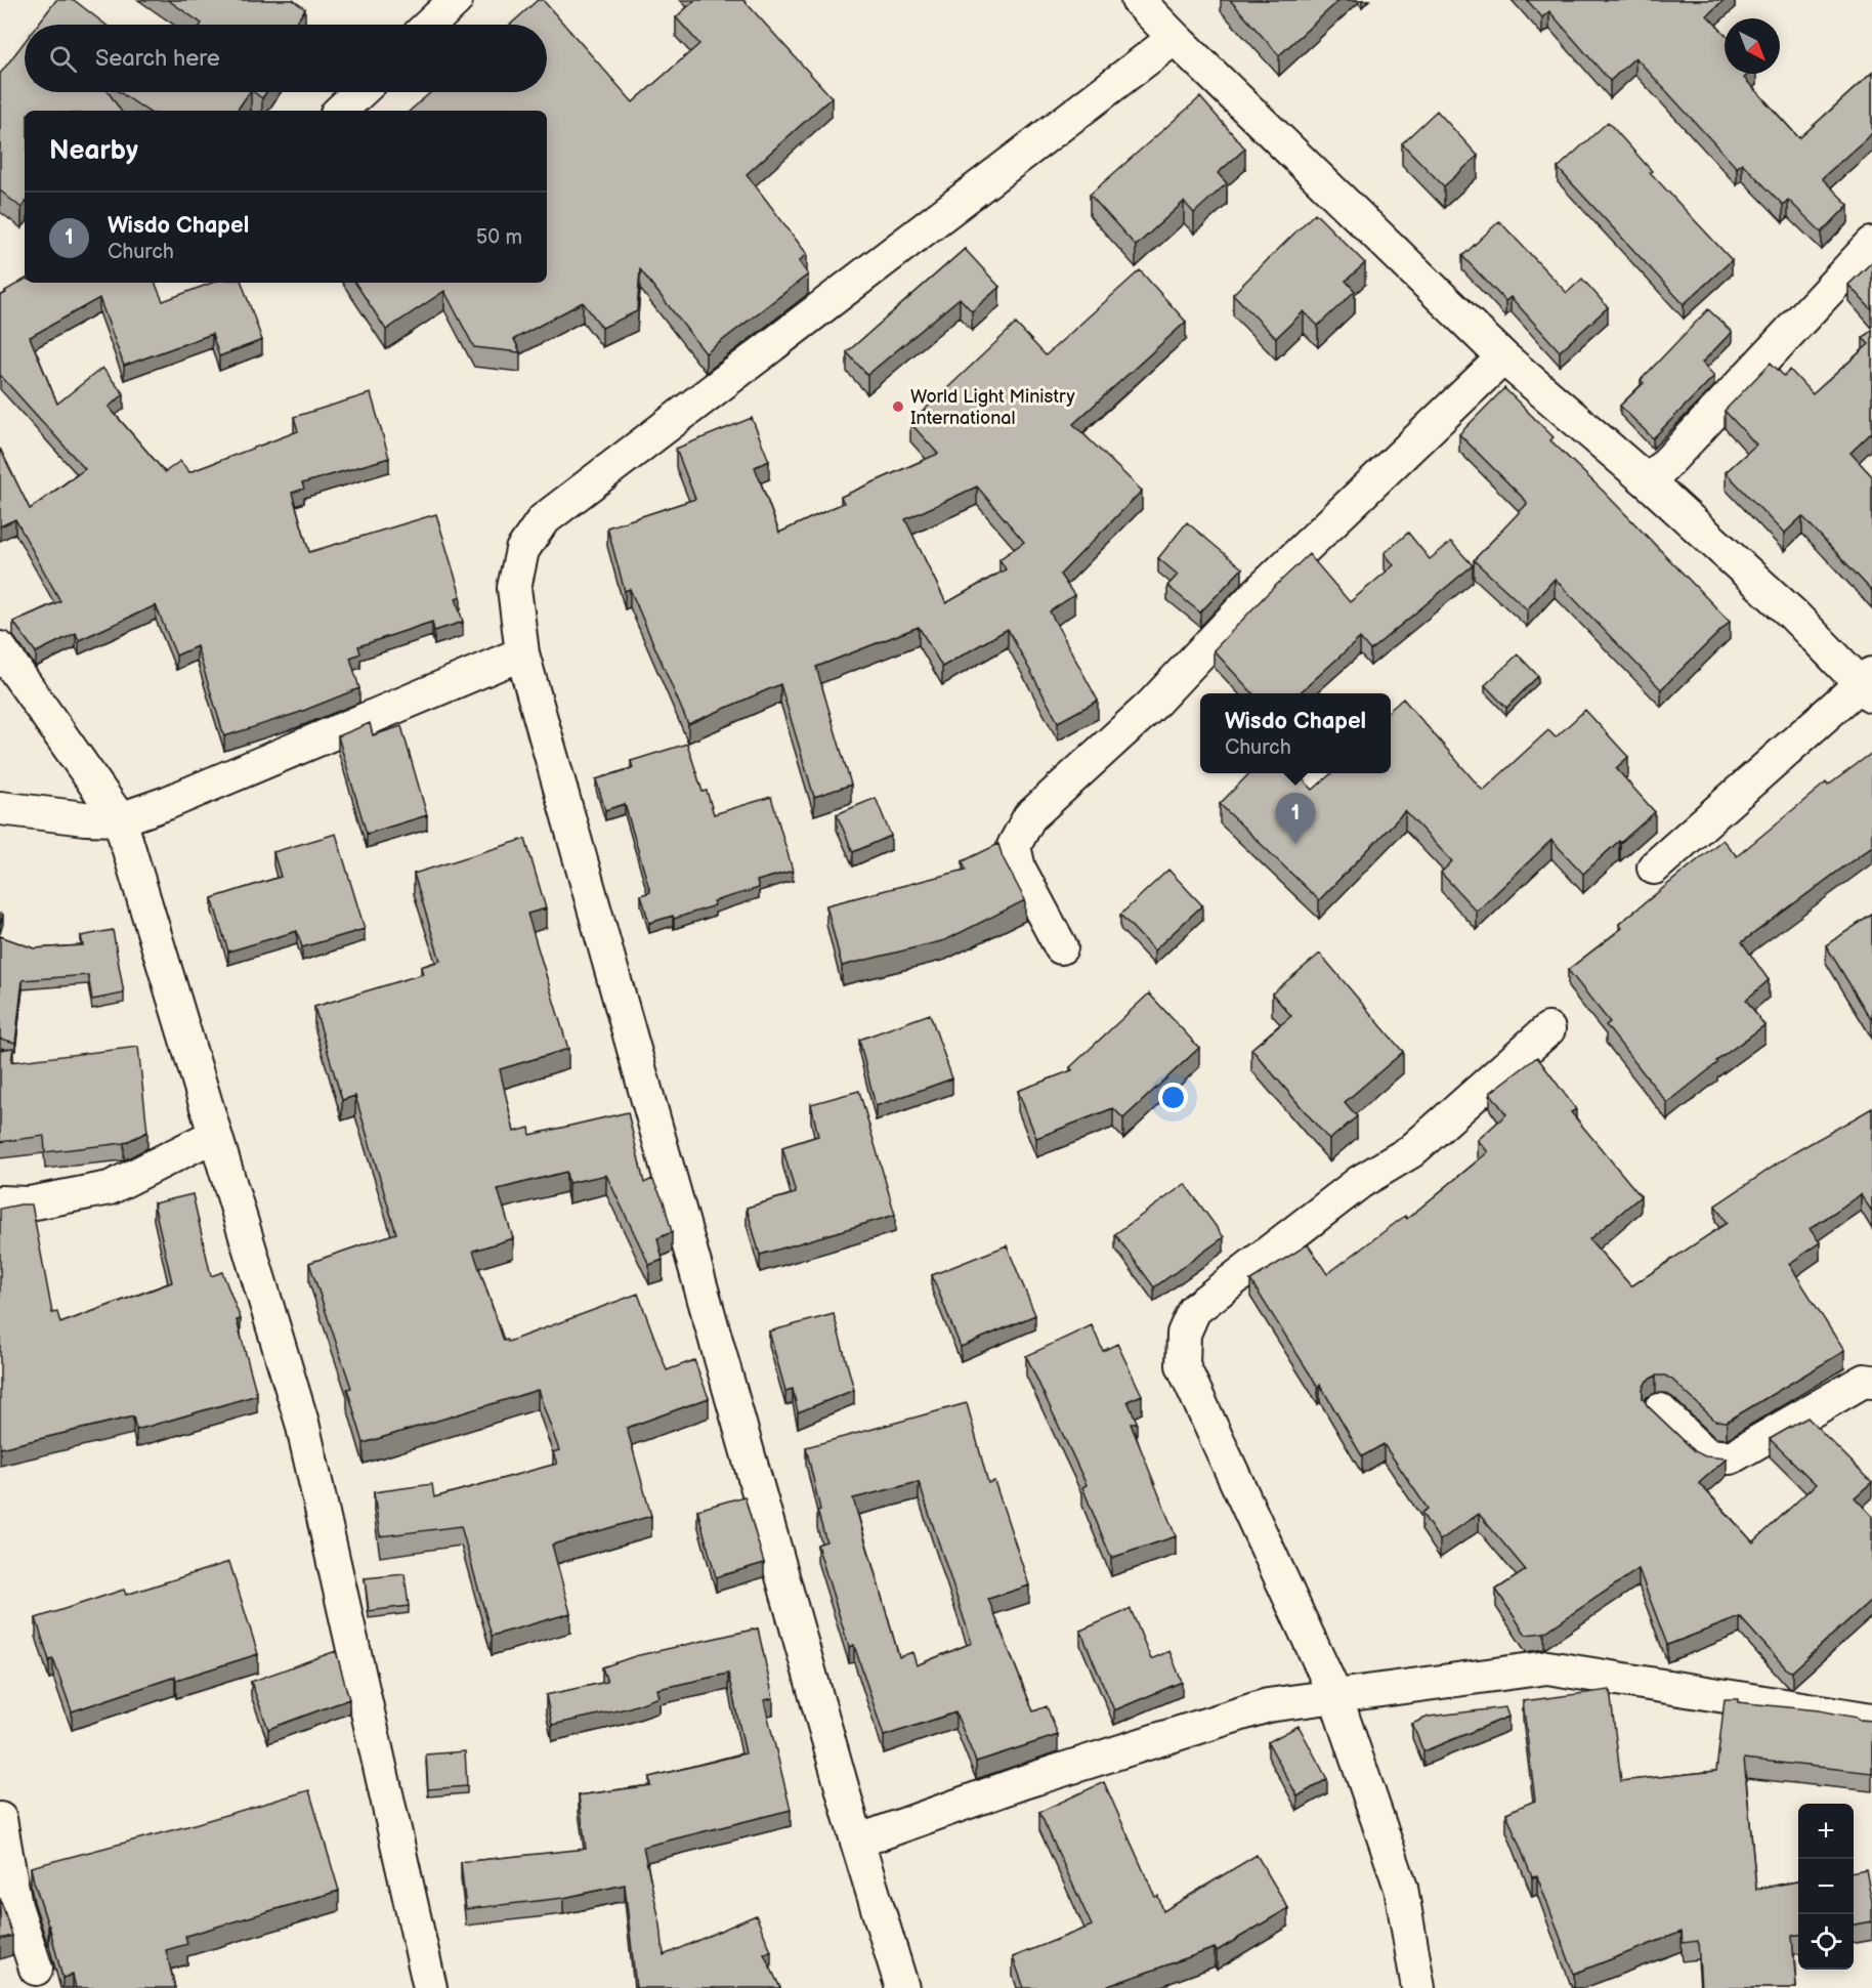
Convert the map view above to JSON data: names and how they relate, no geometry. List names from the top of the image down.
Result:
{
  "places": ["World Light Ministry International"],
  "north": "bottom right",
  "page": {
    "search": "Search here",
    "heading": "Nearby",
    "list": [
      {
        "mark": "1",
        "name": "Wisdo Chapel",
        "note": "Church",
        "value": "50 m"
      }
    ],
    "popup": ["Wisdo Chapel", "Church"],
    "pins": "1",
    "map_buttons": ["+", "−"]
  }
}
